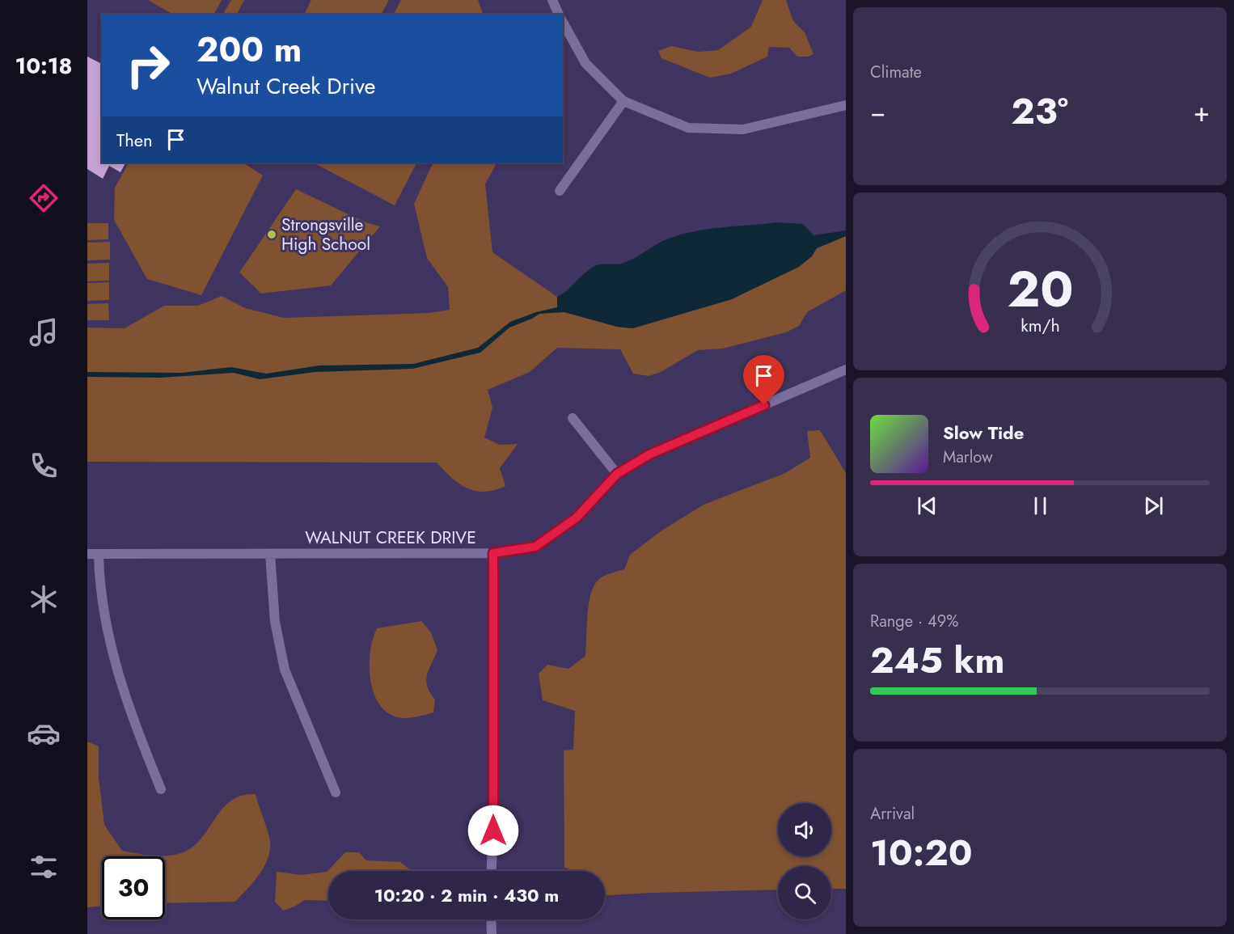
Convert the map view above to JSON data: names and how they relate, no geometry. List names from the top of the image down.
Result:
{
  "streets": {
    "street": ["WALNUT CREEK DRIVE"]
  },
  "places": ["Strongsville High School"],
  "page": {
    "tabs": "10:18",
    "tile": [
      "Climate",
      ["Range · 49%", "245 km"],
      ["Arrival", "10:20"]
    ],
    "turn": ["200 m", "Walnut Creek Drive"],
    "heat": ["−", "23°", "+"],
    "then": "Then",
    "song": ["Slow Tide", "Marlow"],
    "limit": "30",
    "trip": "10:20 · 2 min · 430 m",
    "gauge": ["20", "km/h"]
  }
}
